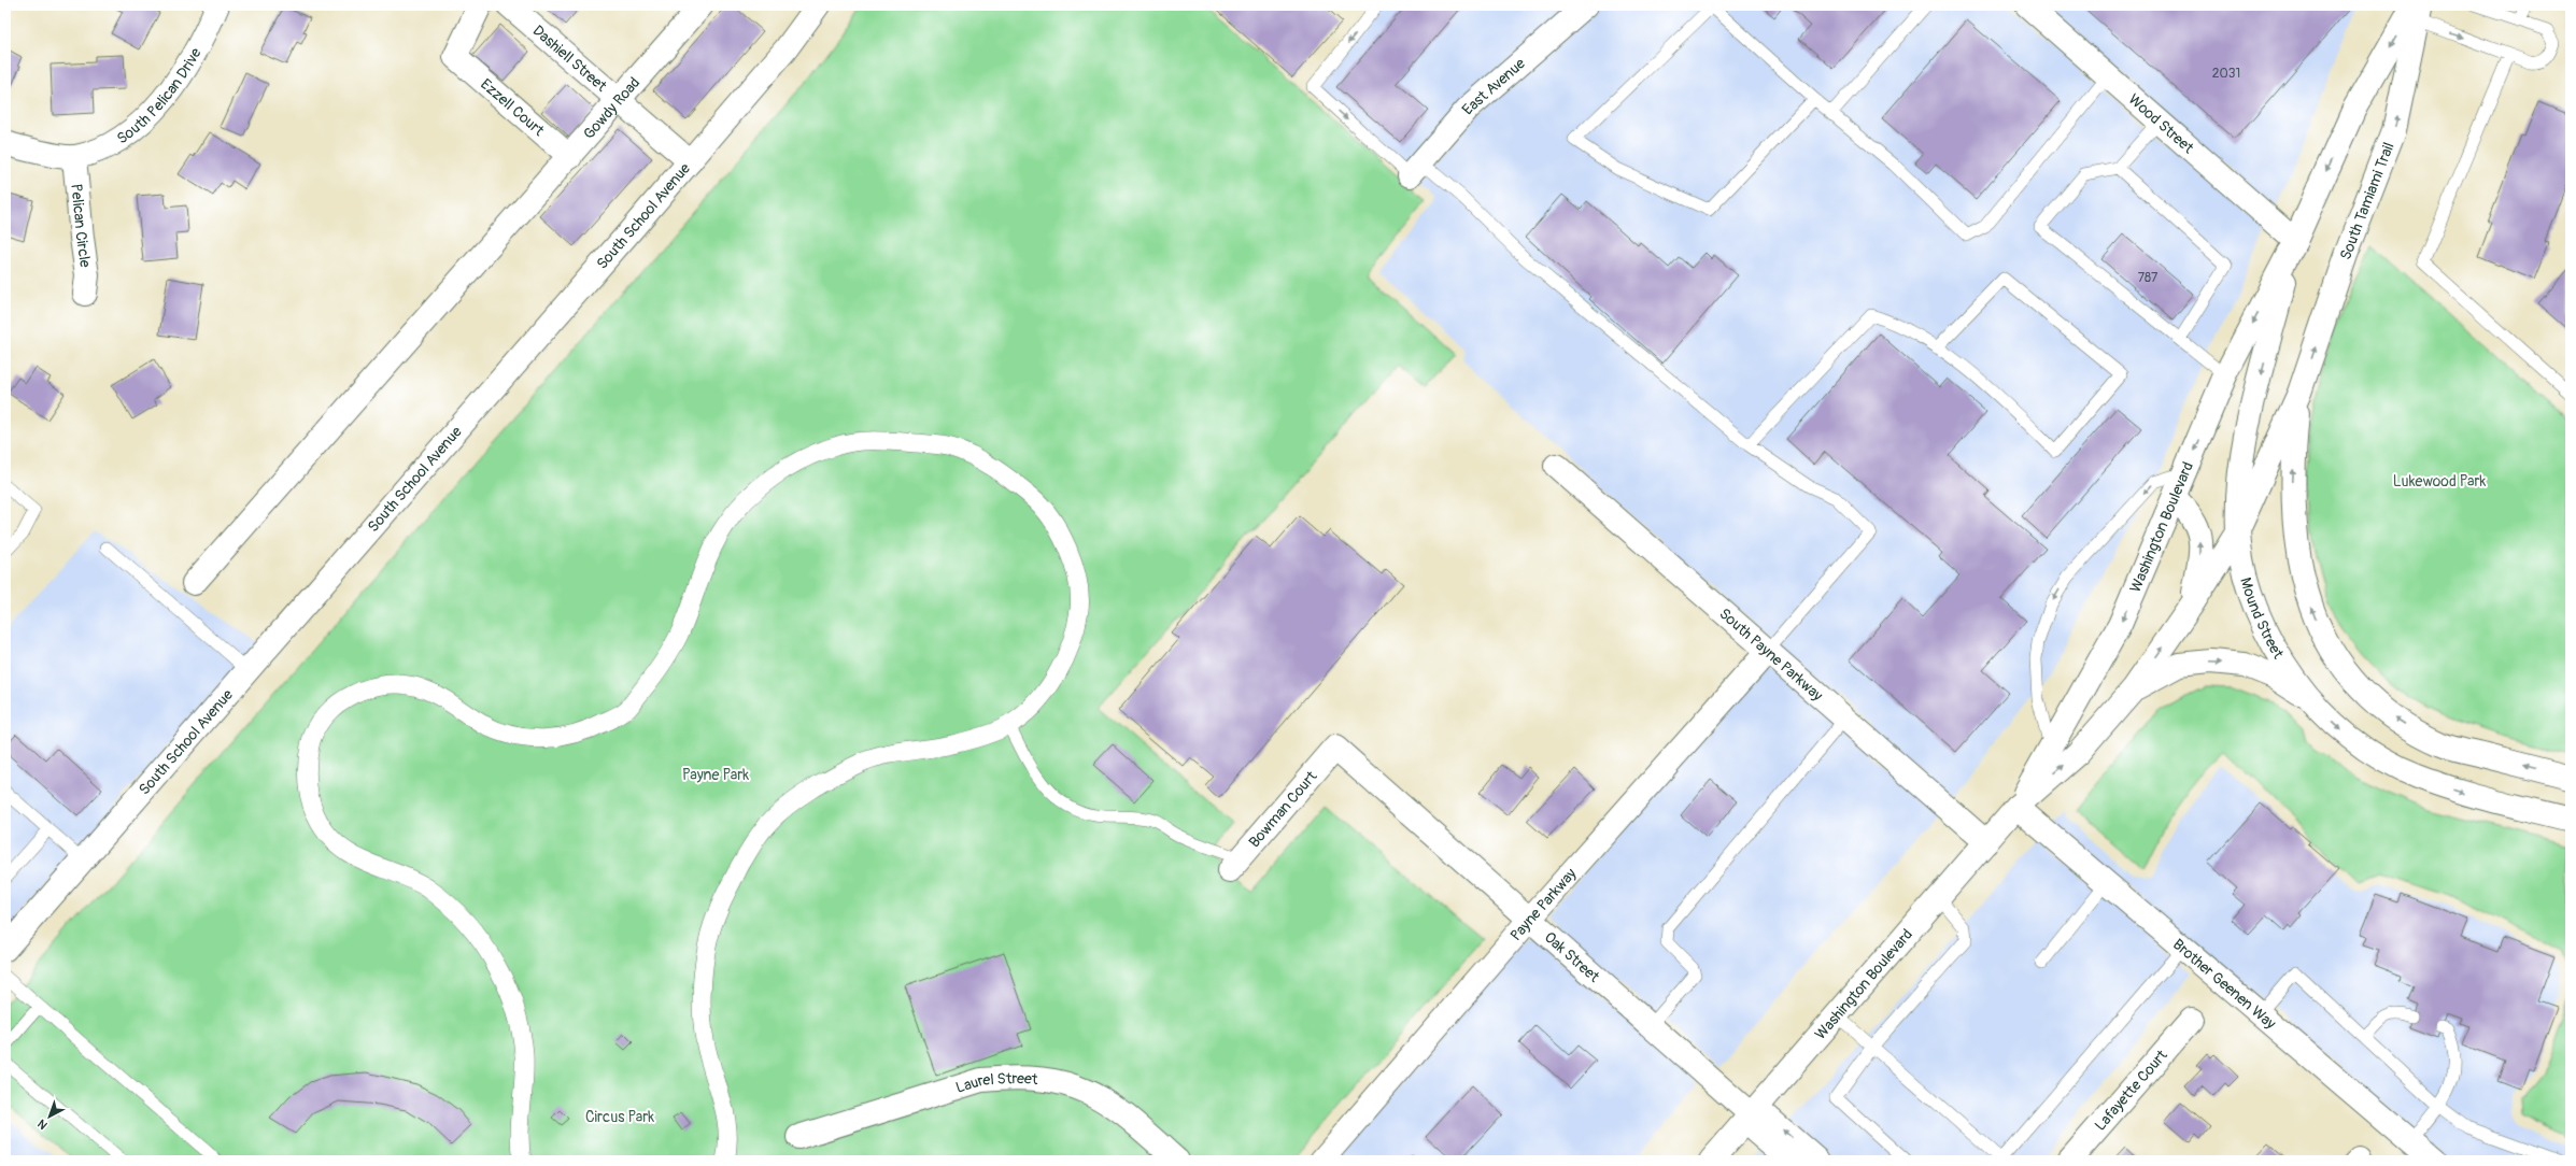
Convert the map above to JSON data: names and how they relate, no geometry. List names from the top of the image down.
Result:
{
  "streets": {
    "street": [
      "Dashiell Street",
      "East Avenue",
      "South Pelican Drive",
      "Ezzell Court",
      "Gowdy Road",
      "Wood Street",
      "South Tamiami Trail",
      "South School Avenue",
      "Pelican Circle",
      "Washington Boulevard",
      "Mound Street",
      "South Payne Parkway",
      "Bowman Court",
      "Payne Parkway",
      "Oak Street",
      "Brother Geenen Way",
      "Laurel Street",
      "Lafayette Court"
    ]
  },
  "crossings": [
    ["Dashiell Street", "Gowdy Road"],
    ["Dashiell Street", "South School Avenue"],
    ["South Pelican Drive", "Pelican Circle"],
    ["Ezzell Court", "Gowdy Road"],
    ["Wood Street", "Washington Boulevard"],
    ["Wood Street", "Mound Street"],
    ["South Tamiami Trail", "Washington Boulevard"],
    ["Washington Boulevard", "Mound Street"],
    ["Washington Boulevard", "South Payne Parkway"],
    ["Washington Boulevard", "Oak Street"],
    ["Washington Boulevard", "Brother Geenen Way"],
    ["South Payne Parkway", "Payne Parkway"],
    ["Bowman Court", "Oak Street"],
    ["Payne Parkway", "Oak Street"]
  ],
  "parks": ["Lukewood Park", "Payne Park", "Circus Park"],
  "house_numbers": ["2031", "787"],
  "north": "bottom left"
}
